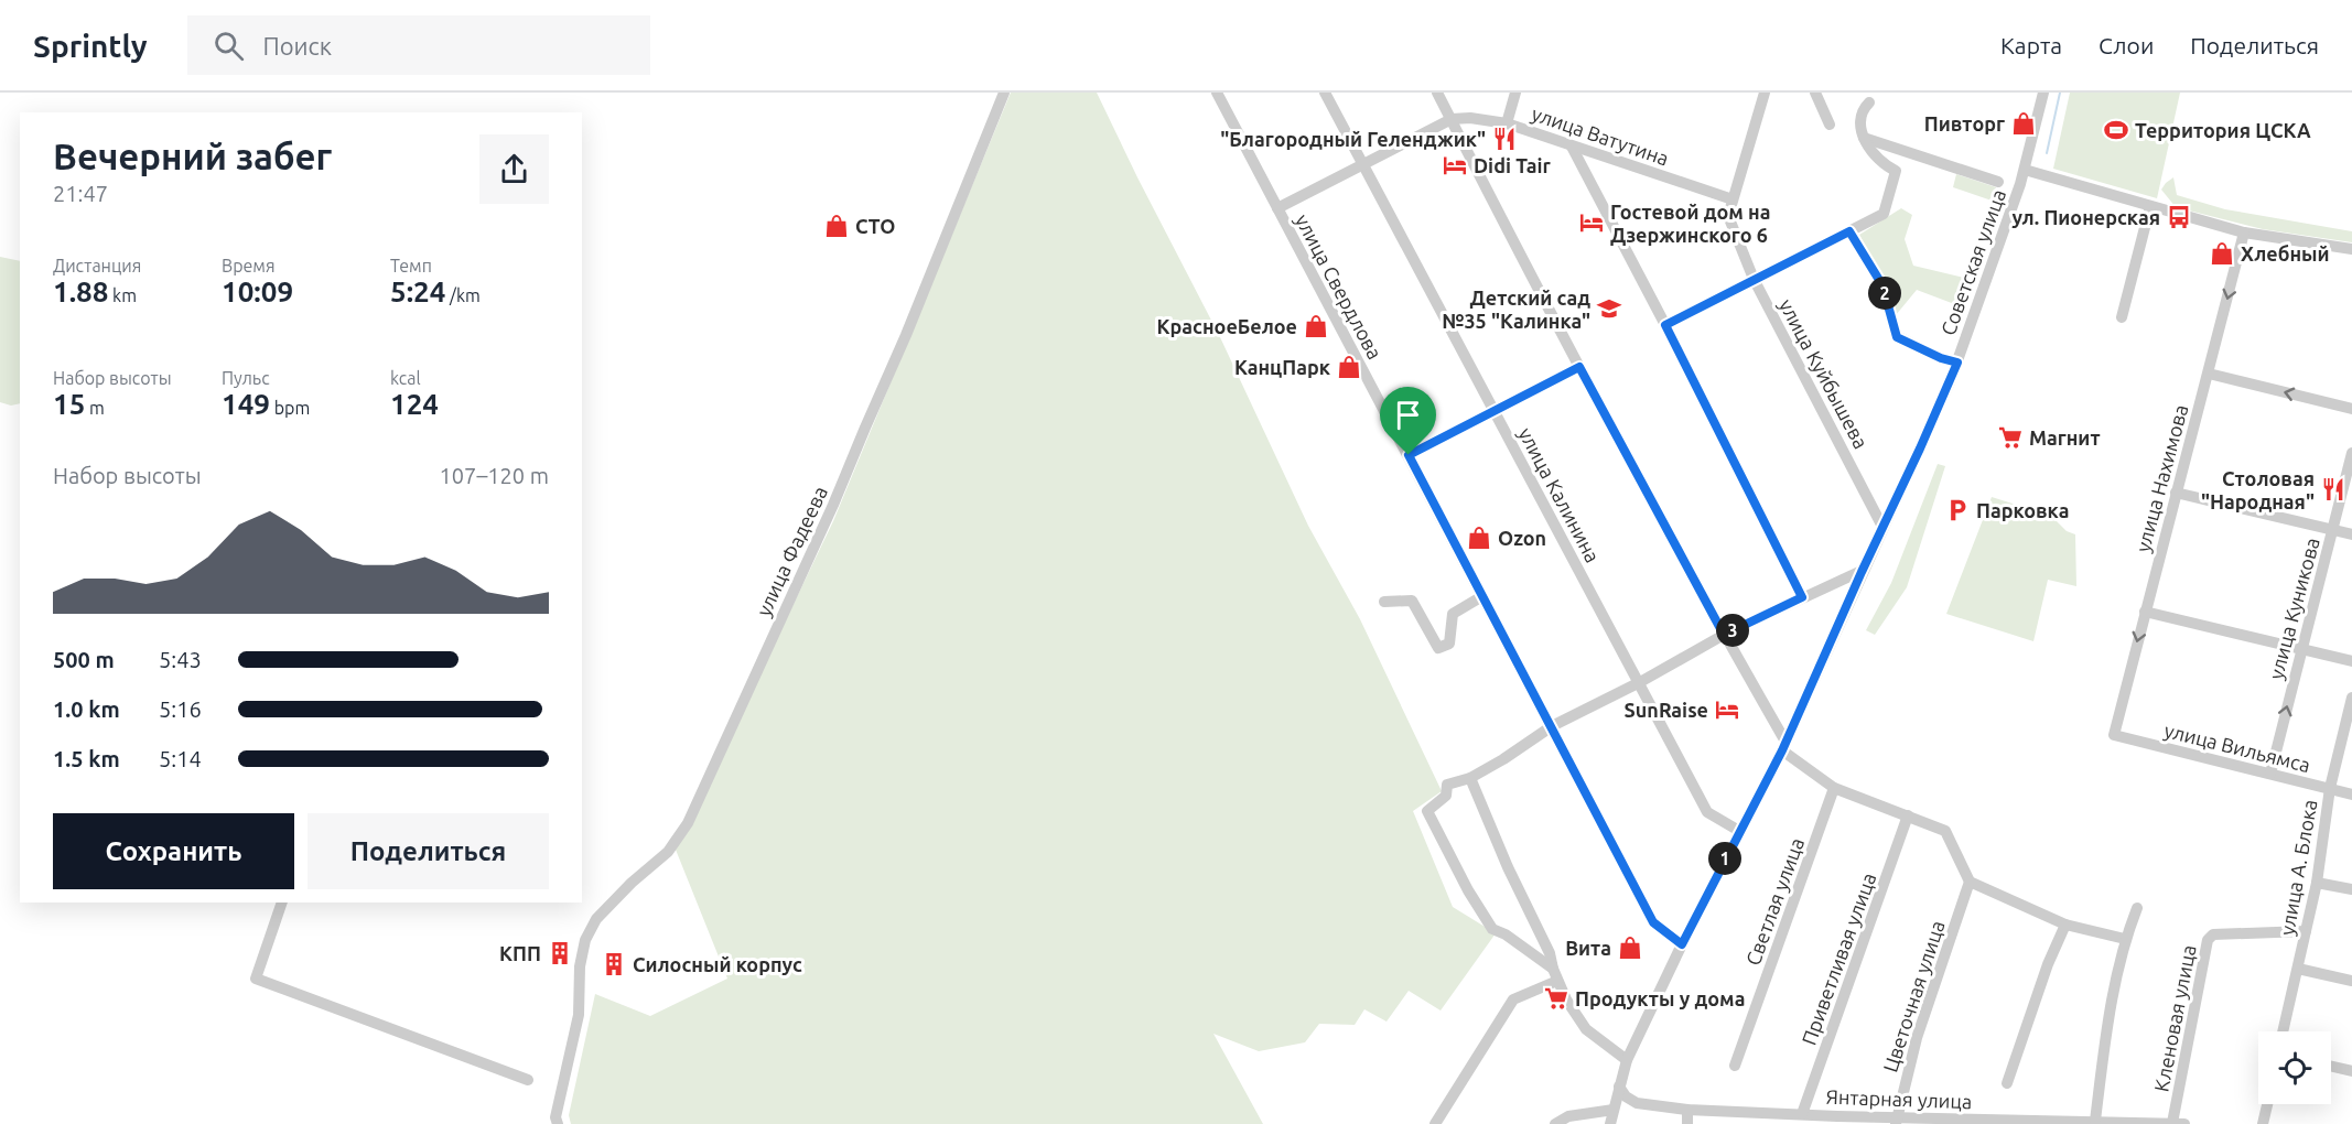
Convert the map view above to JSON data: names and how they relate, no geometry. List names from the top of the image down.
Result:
{
  "streets": {
    "street": [
      "улица Ватутина",
      "Советская улица",
      "улица Свердлова",
      "улица Куйбышева",
      "улица Нахимова",
      "улица Калинина",
      "улица Фадеева",
      "улица Куникова",
      "улица Вильямса",
      "улица А. Блока",
      "Светлая улица",
      "Приветливая улица",
      "Цветочная улица",
      "Кленовая улица",
      "Янтарная улица"
    ]
  },
  "crossings": [
    ["улица Ватутина", "улица Свердлова"],
    ["улица Ватутина", "улица Куйбышева"],
    ["улица Ватутина", "улица Калинина"],
    ["Советская улица", "улица Свердлова"],
    ["Советская улица", "улица Куйбышева"],
    ["Советская улица", "улица Калинина"],
    ["Советская улица", "Янтарная улица"],
    ["улица Нахимова", "улица Вильямса"],
    ["улица Куникова", "улица Вильямса"],
    ["улица Вильямса", "улица А. Блока"],
    ["улица А. Блока", "Кленовая улица"],
    ["Приветливая улица", "Янтарная улица"],
    ["Цветочная улица", "Янтарная улица"],
    ["Кленовая улица", "Янтарная улица"]
  ],
  "one_way": ["улица Куникова"],
  "places": {
    "shop": [
      "Пивторг",
      "СТО",
      "Хлебный",
      "КрасноеБелое",
      "КанцПарк",
      "Ozon",
      "Вита"
    ],
    "sports": ["Территория ЦСКА"],
    "restaurant": ["\"Благородный Геленджик\"", "Столовая \"Народная\""],
    "hotel": ["Didi Tair", "Гостевой дом на Дзержинского 6", "SunRaise"],
    "bus stop": ["ул. Пионерская"],
    "school or university": ["Детский сад №35 \"Калинка\""],
    "supermarket": ["Магнит", "Продукты у дома"],
    "parking": ["Парковка"],
    "building": ["КПП", "Силосный корпус"]
  },
  "page": {
    "header": "Sprintly",
    "search": "Поиск",
    "nav": ["Карта", "Слои", "Поделиться"],
    "heading": ["Вечерний забег", "21:47"],
    "stats": [
      ["Дистанция", "1.88 km"],
      ["Время", "10:09"],
      ["Темп", "5:24 /km"],
      ["Набор высоты", "15 m"],
      ["Пульс", "149 bpm"],
      ["kcal", "124"]
    ],
    "pins": ["2", "3", "1"],
    "chart": ["Набор высоты", "107–120 m"],
    "list": [
      {
        "name": "500 m",
        "note": "5:43"
      },
      {
        "name": "1.0 km",
        "note": "5:16"
      },
      {
        "name": "1.5 km",
        "note": "5:14"
      }
    ],
    "buttons": ["Сохранить", "Поделиться"]
  }
}
